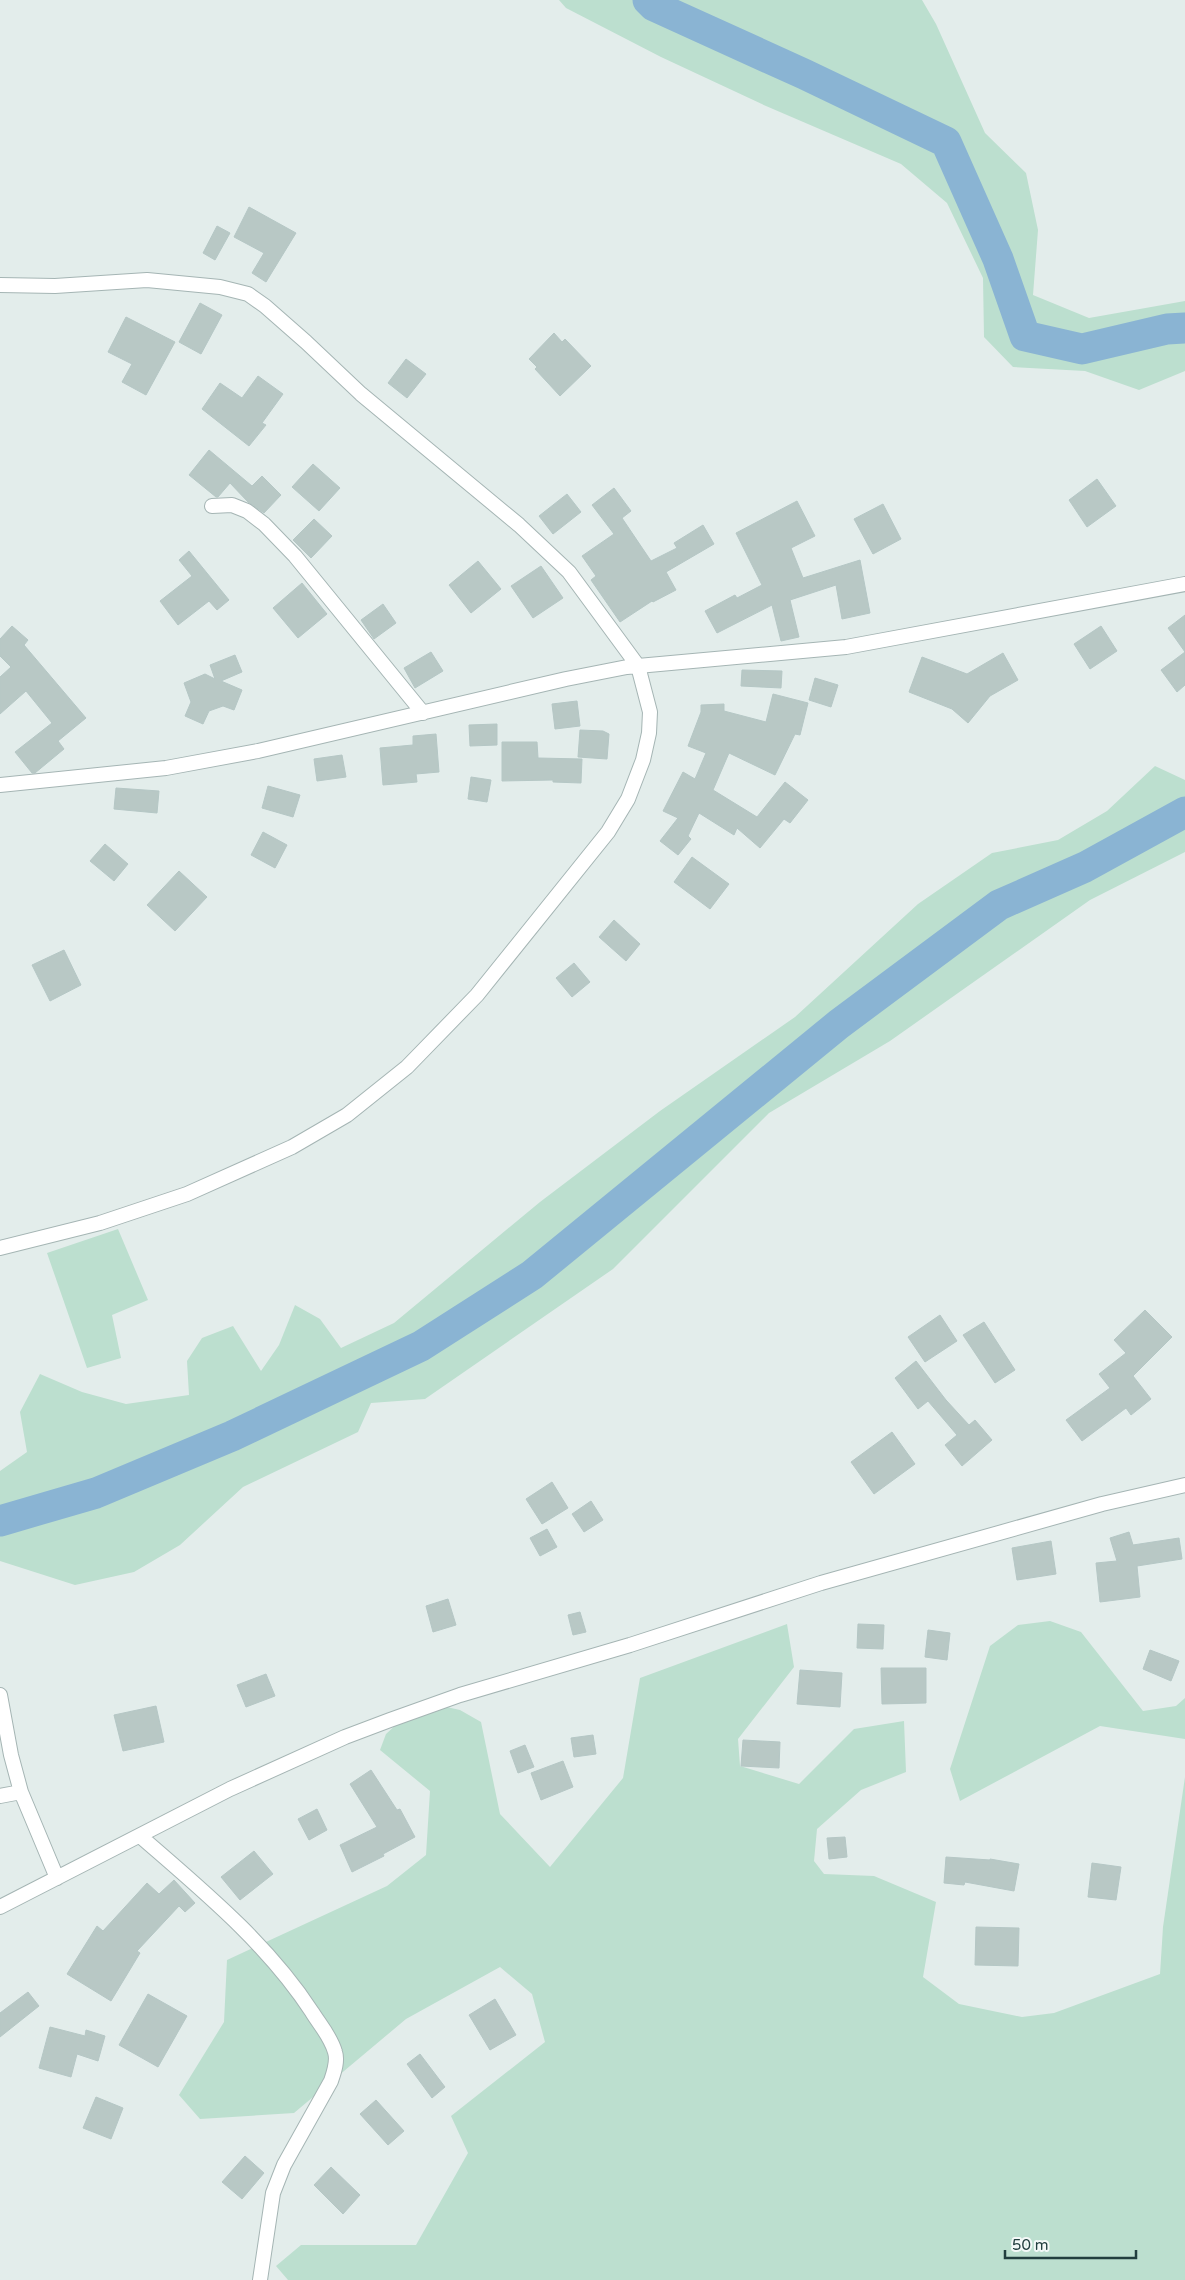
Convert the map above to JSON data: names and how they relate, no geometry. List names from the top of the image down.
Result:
{
  "scale_bar": "50 m"
}
